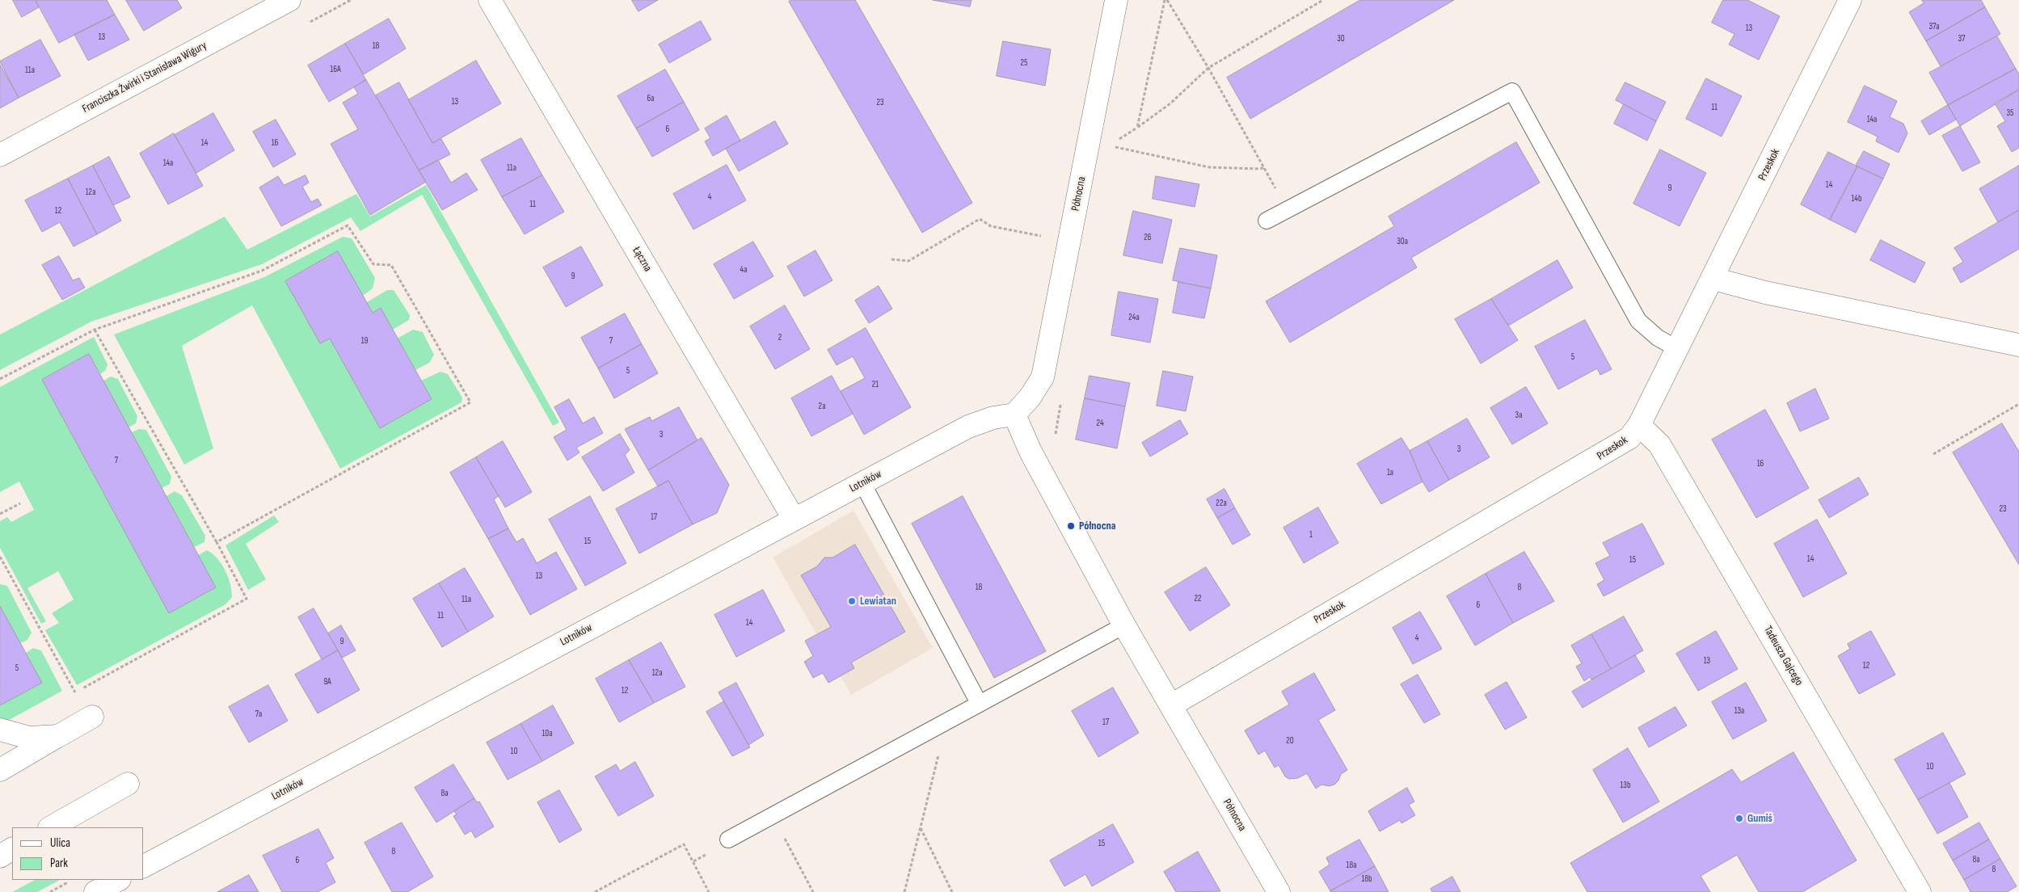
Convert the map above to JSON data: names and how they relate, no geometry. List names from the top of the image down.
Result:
{
  "streets": {
    "street": [
      "Franciszka Żwirki i Stanisława Wigury",
      "Przeskok",
      "Północna",
      "Łączna",
      "Lotników",
      "Tadeusza Gajcego"
    ]
  },
  "crossings": [
    ["Przeskok", "Północna"],
    ["Przeskok", "Tadeusza Gajcego"],
    ["Północna", "Lotników"],
    ["Łączna", "Lotników"]
  ],
  "places": ["Północna", "Lewiatan", "Gumiś"],
  "house_numbers": [
    "37a",
    "13",
    "13",
    "30",
    "37",
    "18",
    "25",
    "16A",
    "11a",
    "6a",
    "13",
    "23",
    "11",
    "35",
    "14a",
    "6",
    "14",
    "16",
    "14a",
    "11a",
    "14",
    "9",
    "12a",
    "4",
    "14b",
    "11",
    "12",
    "26",
    "30a",
    "4a",
    "9",
    "24a",
    "2",
    "19",
    "7",
    "5",
    "5",
    "21",
    "2a",
    "3a",
    "24",
    "3",
    "3",
    "7",
    "16",
    "1a",
    "22a",
    "23",
    "17",
    "1",
    "15",
    "14",
    "15",
    "13",
    "18",
    "8",
    "22",
    "11a",
    "6",
    "11",
    "14",
    "4",
    "9",
    "13",
    "12",
    "5",
    "12a",
    "9A",
    "12",
    "13a",
    "7a",
    "17",
    "10a",
    "20",
    "10",
    "10",
    "13b",
    "8a",
    "15",
    "8",
    "8a",
    "6",
    "18a",
    "8",
    "18b"
  ],
  "legend": ["Ulica", "Park"]
}
